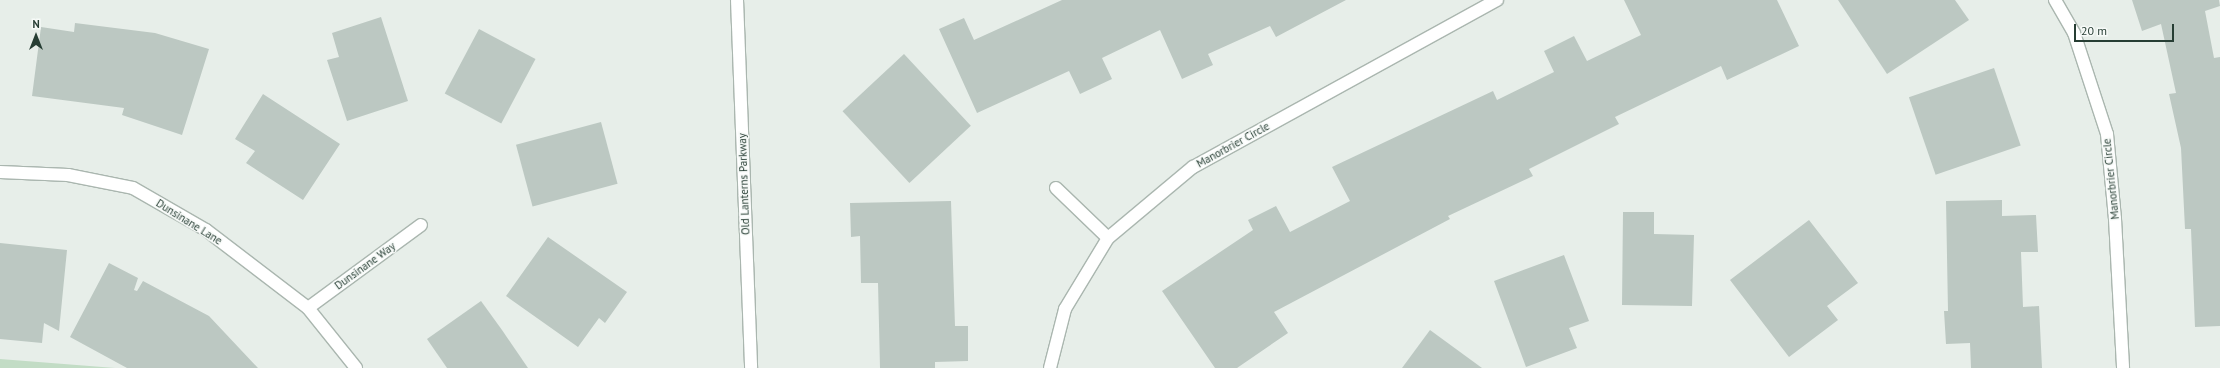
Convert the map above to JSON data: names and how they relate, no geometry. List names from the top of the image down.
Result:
{
  "streets": {
    "street": [
      "Manorbrier Circle",
      "Old Lanterns Parkway",
      "Dunsinane Lane",
      "Dunsinane Way"
    ]
  },
  "crossings": [
    ["Dunsinane Lane", "Dunsinane Way"]
  ],
  "scale_bar": "20 m",
  "north": "top"
}
